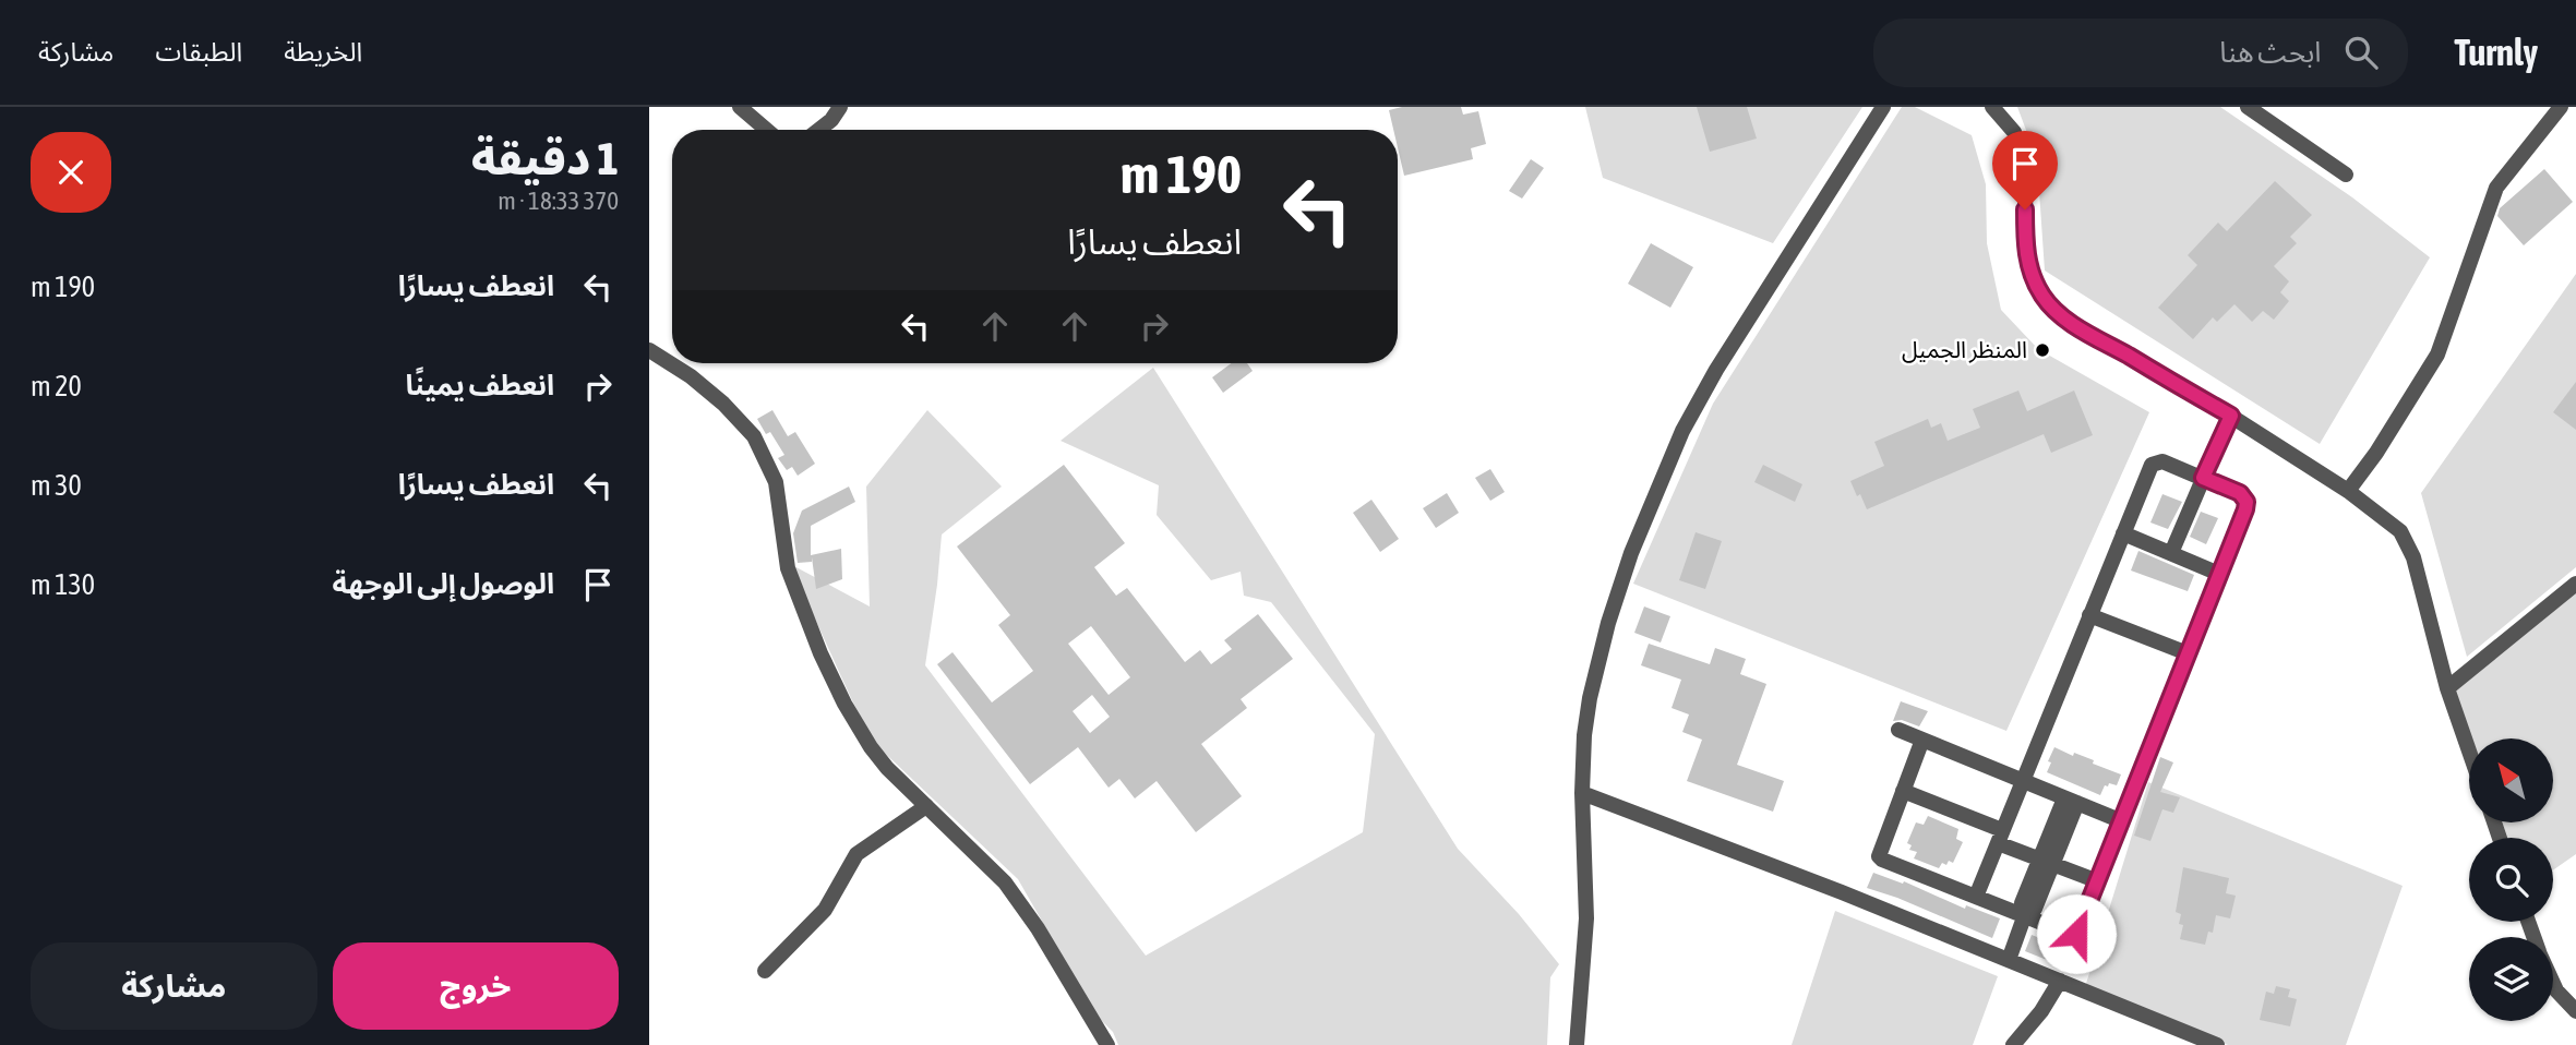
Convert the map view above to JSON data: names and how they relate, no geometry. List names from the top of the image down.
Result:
{
  "places": ["المنظر الجميل"],
  "north": "top left",
  "page": {
    "header": "Turnly",
    "search": "ابحث هنا",
    "nav": ["الخريطة", "الطبقات", "مشاركة"],
    "heading": ["1 دقيقة", "370 m · 18:33"],
    "turn": ["190 m", "انعطف يسارًا"],
    "list": [
      {
        "name": "انعطف يسارًا",
        "value": "190 m"
      },
      {
        "name": "انعطف يمينًا",
        "value": "20 m"
      },
      {
        "name": "انعطف يسارًا",
        "value": "30 m"
      },
      {
        "name": "الوصول إلى الوجهة",
        "value": "130 m"
      }
    ],
    "buttons": ["خروج", "مشاركة"]
  }
}
